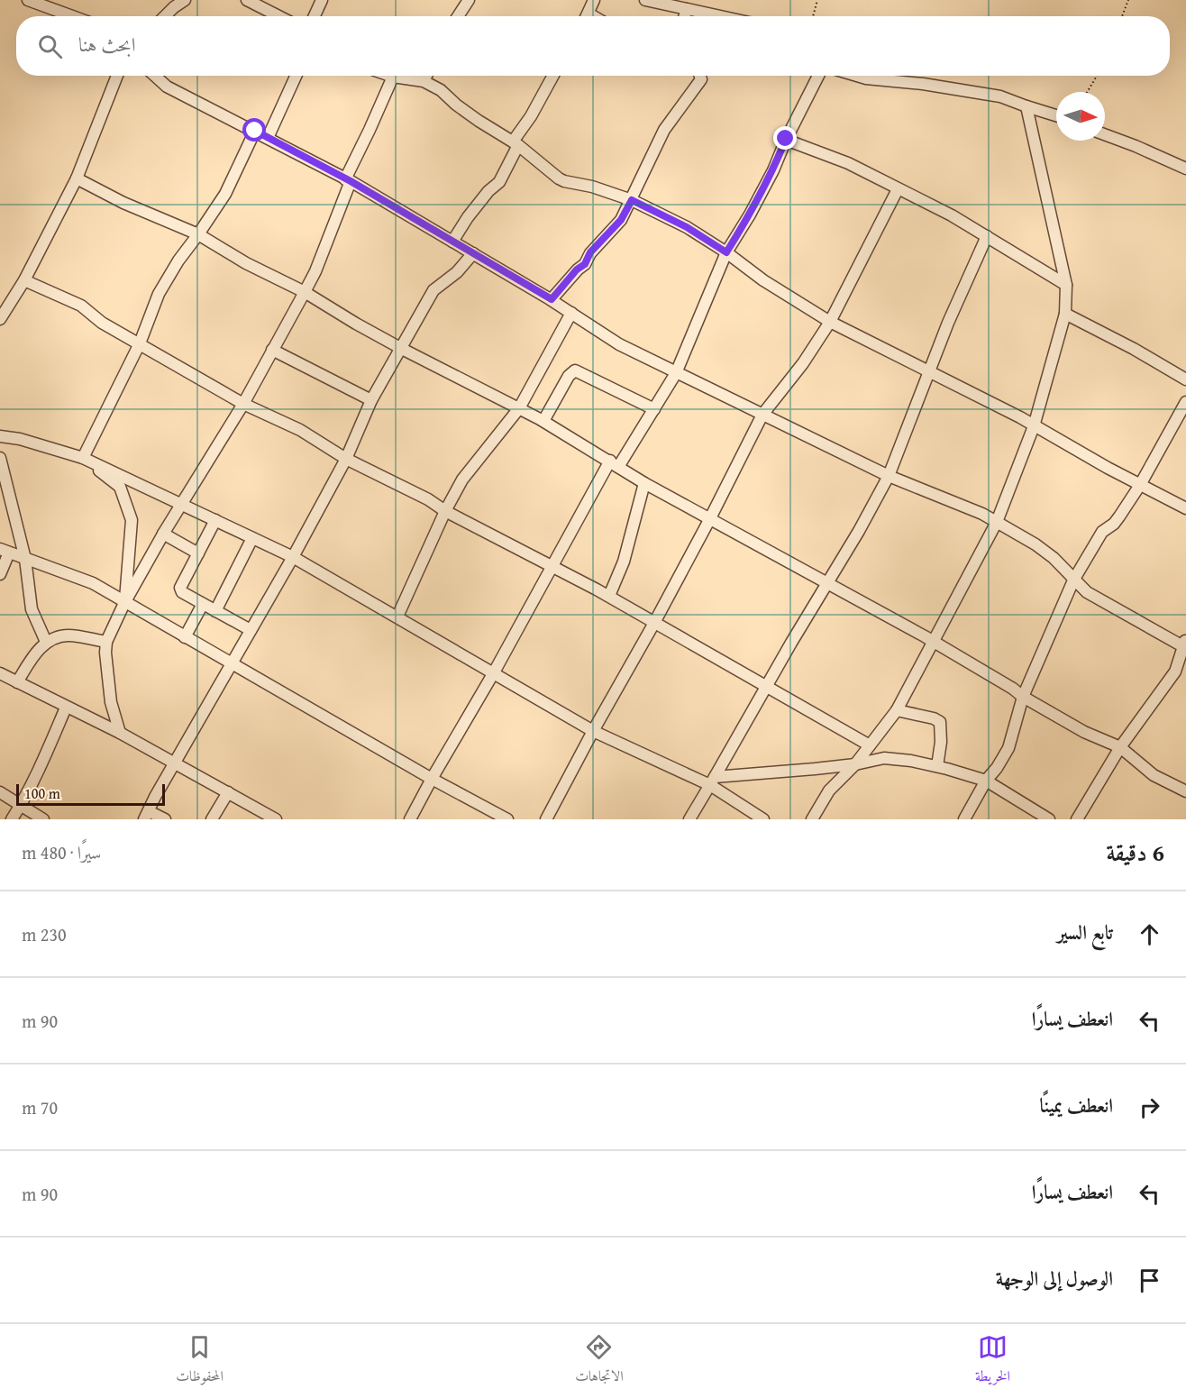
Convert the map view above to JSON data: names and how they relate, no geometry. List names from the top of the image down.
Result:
{
  "scale_bar": "100 m",
  "north": "right",
  "page": {
    "search": "ابحث هنا",
    "scale": "100 m",
    "heading": ["6 دقيقة", "سيرًا · 480 m"],
    "list": [
      ["تابع السير", "230 m"],
      ["انعطف يسارًا", "90 m"],
      ["انعطف يمينًا", "70 m"],
      ["انعطف يسارًا", "90 m"],
      "الوصول إلى الوجهة"
    ],
    "nav": ["الخريطة", "الاتجاهات", "المحفوظات"]
  }
}
